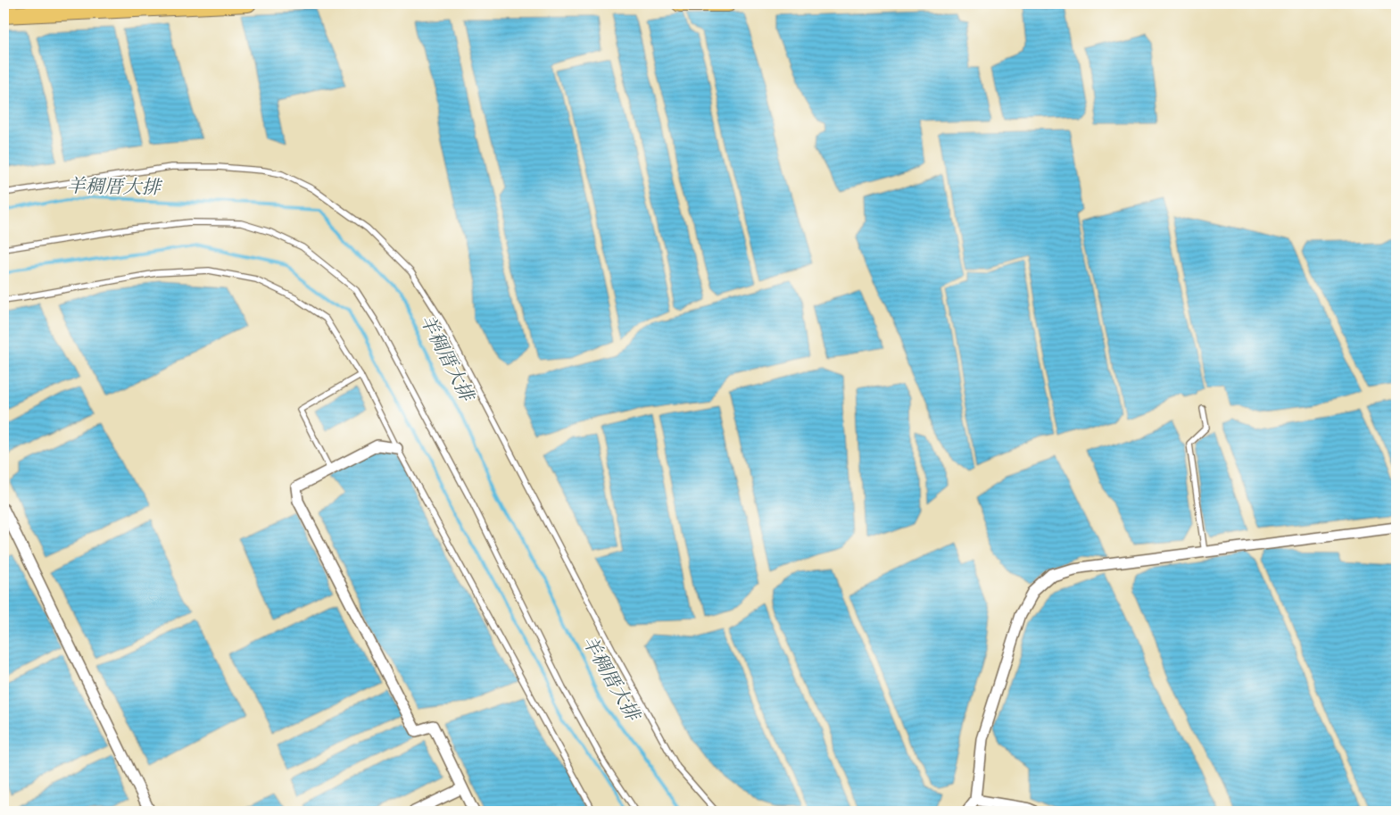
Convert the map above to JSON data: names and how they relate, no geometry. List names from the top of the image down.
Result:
{
  "water": ["羊稠厝大排"]
}
